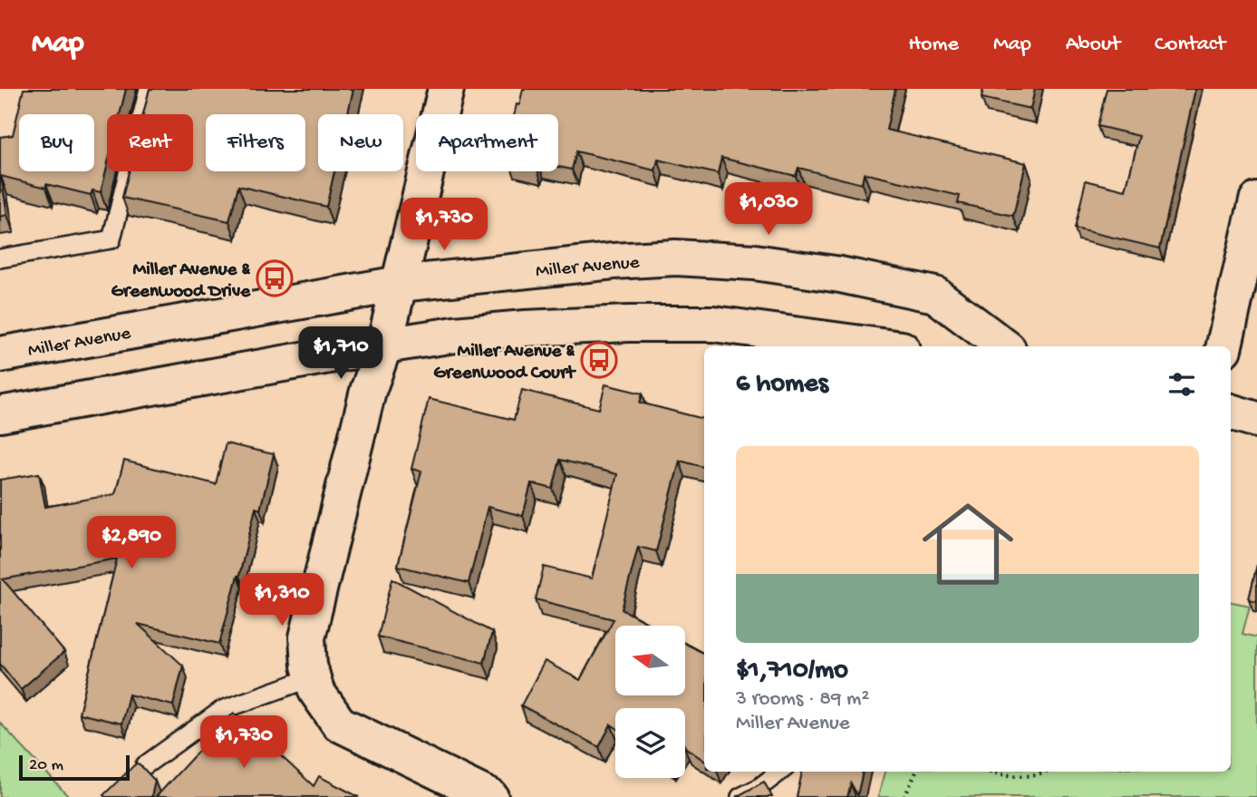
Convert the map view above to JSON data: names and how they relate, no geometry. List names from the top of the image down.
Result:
{
  "streets": {
    "main road": ["Miller Avenue"]
  },
  "places": {
    "bus stop": ["Miller Avenue & Greenwood Drive", "Miller Avenue & Greenwood Court"]
  },
  "scale_bar": "20 m",
  "north": "left",
  "page": {
    "header": "Map",
    "nav": [
      "Home",
      "Map",
      "About",
      "Contact"
    ],
    "chip": [
      "Buy",
      "Rent",
      "Filters",
      "New",
      "Apartment"
    ],
    "price": [
      "$1,030",
      "$1,730",
      "$1,710",
      "$2,890",
      "$1,310",
      "$1,730"
    ],
    "heading": "6 homes",
    "list": [
      {
        "name": "$1,710/mo",
        "note": "3 rooms · 89 m² · Miller Avenue"
      }
    ],
    "scale": "20 m"
  }
}
